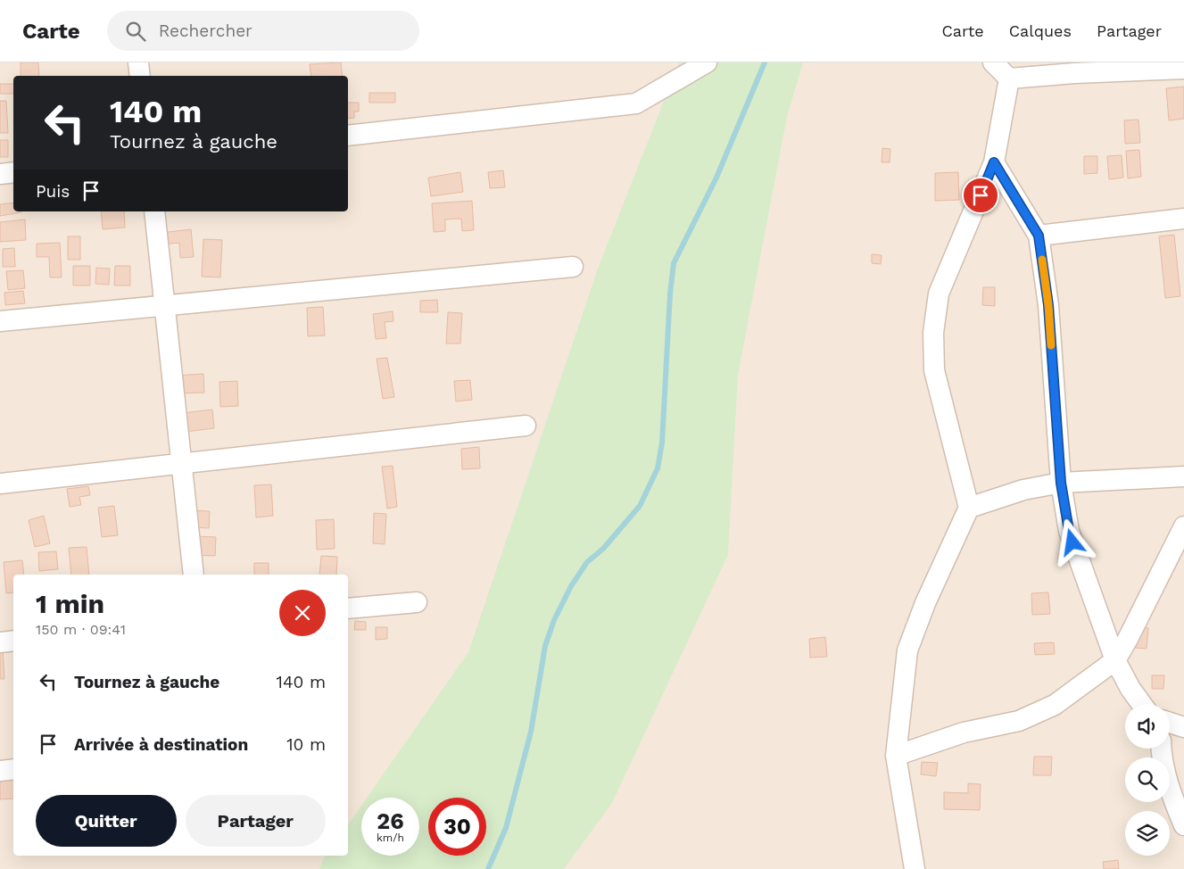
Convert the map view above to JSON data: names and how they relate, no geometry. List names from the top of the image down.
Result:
{
  "page": {
    "header": "Carte",
    "search": "Rechercher",
    "nav": ["Carte", "Calques", "Partager"],
    "turn": ["140 m", "Tournez à gauche"],
    "then": "Puis",
    "heading": ["1 min", "150 m · 09:41"],
    "list": [
      {
        "name": "Tournez à gauche",
        "value": "140 m"
      },
      {
        "name": "Arrivée à destination",
        "value": "10 m"
      }
    ],
    "buttons": ["Quitter", "Partager"],
    "speed": "26 km/h",
    "limit": "30"
  }
}
